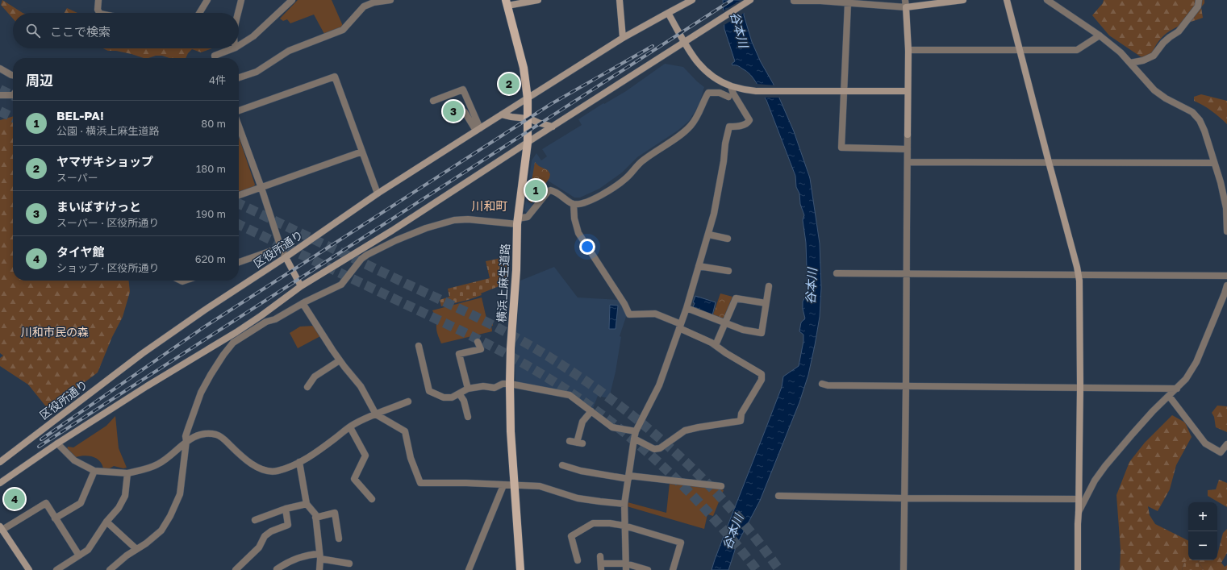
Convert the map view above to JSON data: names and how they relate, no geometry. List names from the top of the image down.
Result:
{
  "streets": {
    "main road": ["横浜上麻生道路"],
    "street": ["区役所通り"]
  },
  "crossings": [
    ["区役所通り", "横浜上麻生道路"]
  ],
  "districts": ["川和町"],
  "water": ["谷本川"],
  "parks": ["川和市民の森"],
  "page": {
    "search": "ここで検索",
    "heading": ["周辺", "4件"],
    "pins": [
      "2",
      "3",
      "1",
      "4"
    ],
    "list": [
      {
        "mark": "1",
        "name": "BEL-PA!",
        "note": "公園 · 横浜上麻生道路",
        "value": "80 m"
      },
      {
        "mark": "2",
        "name": "ヤマザキショップ",
        "note": "スーパー",
        "value": "180 m"
      },
      {
        "mark": "3",
        "name": "まいばすけっと",
        "note": "スーパー · 区役所通り",
        "value": "190 m"
      },
      {
        "mark": "4",
        "name": "タイヤ館",
        "note": "ショップ · 区役所通り",
        "value": "620 m"
      }
    ],
    "map_buttons": ["+", "−"]
  }
}
